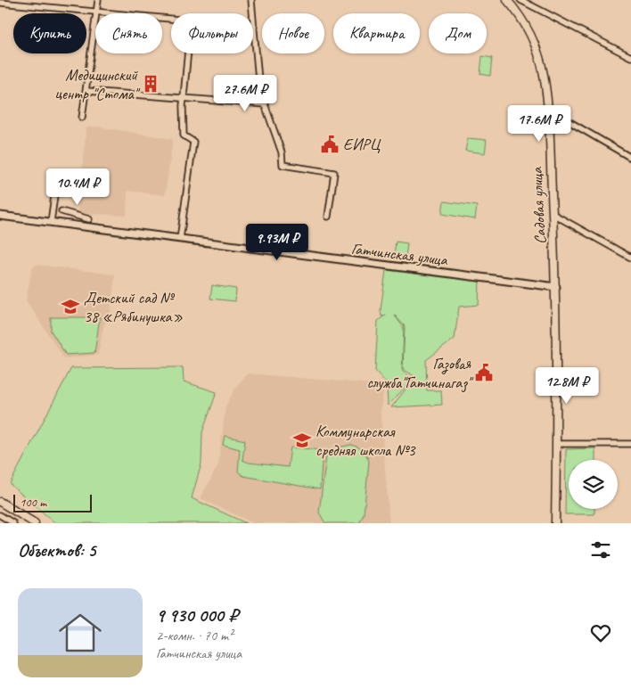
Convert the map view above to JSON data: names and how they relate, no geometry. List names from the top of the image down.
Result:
{
  "streets": {
    "main road": ["Садовая улица"],
    "street": ["Гатчинская улица"]
  },
  "crossings": [
    ["Садовая улица", "Гатчинская улица"]
  ],
  "places": {
    "building": ["Медицинский центр \"Стома\""],
    "public building": ["ЕИРЦ", "Газовая служба\"Гатчинагаз\""],
    "school or university": ["Детский сад № 38 «Рябинушка»", "Коммунарская средняя школа №3"]
  },
  "scale_bar": "100 m",
  "page": {
    "chip": [
      "Купить",
      "Снять",
      "Фильтры",
      "Новое",
      "Квартира",
      "Дом"
    ],
    "price": [
      "27.6M ₽",
      "17.6M ₽",
      "10.4M ₽",
      "9.93M ₽",
      "12.8M ₽"
    ],
    "scale": "100 m",
    "heading": "Объектов: 5",
    "list": [
      {
        "name": "9 930 000 ₽",
        "note": "2-комн. · 70 m² · Гатчинская улица"
      }
    ]
  }
}
